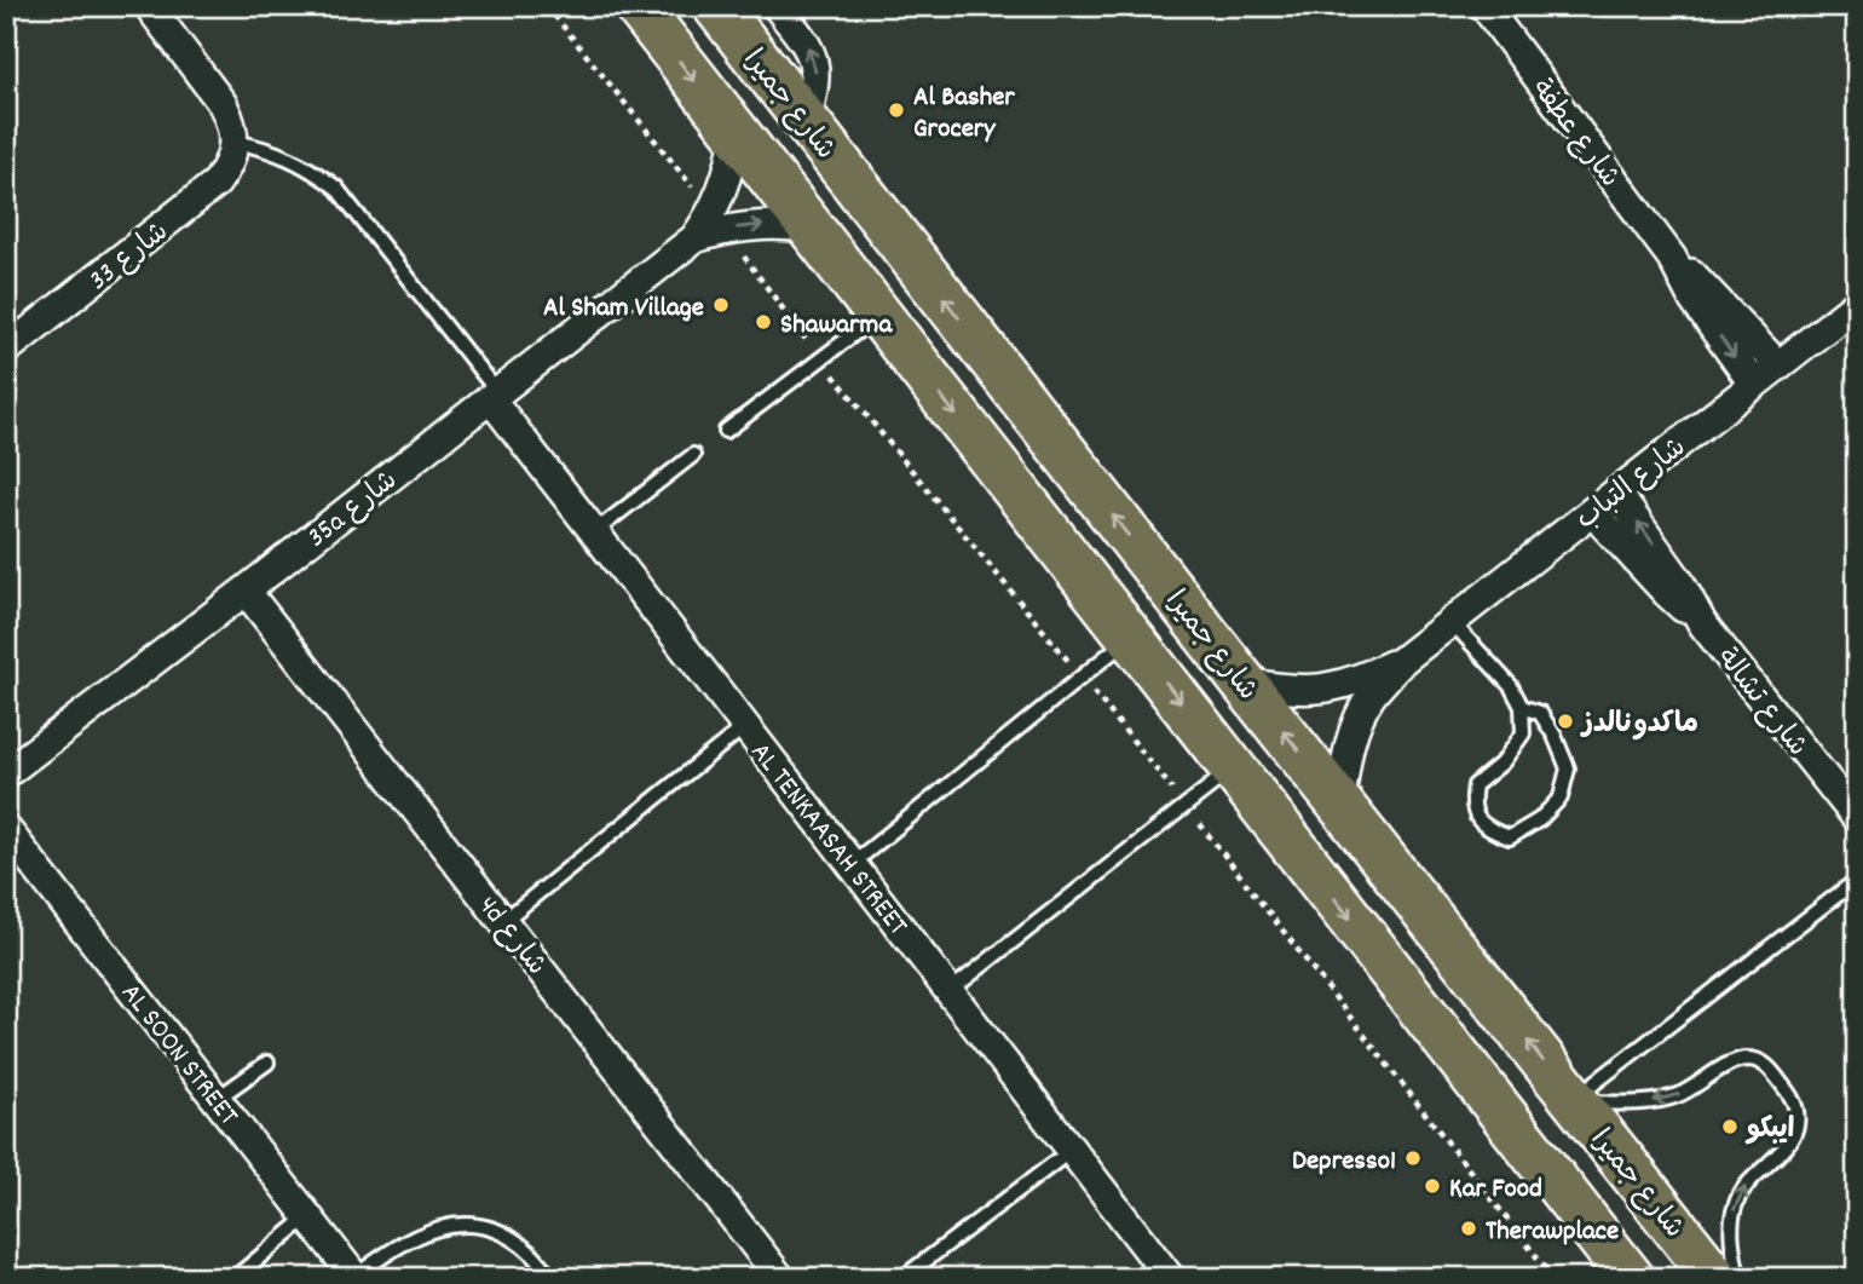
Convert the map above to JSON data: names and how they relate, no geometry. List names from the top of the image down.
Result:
{
  "streets": {
    "main road": ["شارع جميرا"],
    "street": [
      "شارع عطفة",
      "شارع 33",
      "شارع التباب",
      "35a شارع",
      "شارع تشالة",
      "AL TENKAASAH STREET",
      "4d شارع",
      "AL SOON STREET"
    ]
  },
  "crossings": [
    ["شارع جميرا", "شارع التباب"],
    ["شارع عطفة", "شارع التباب"],
    ["شارع التباب", "شارع تشالة"],
    ["35a شارع", "AL TENKAASAH STREET"],
    ["35a شارع", "4d شارع"]
  ],
  "places": [
    "Al Basher Grocery",
    "Al Sham Village",
    "Shawarma",
    "ماكدونالدز",
    "ايبكو",
    "Depresso1",
    "Kar Food",
    "Therawplace"
  ]
}
